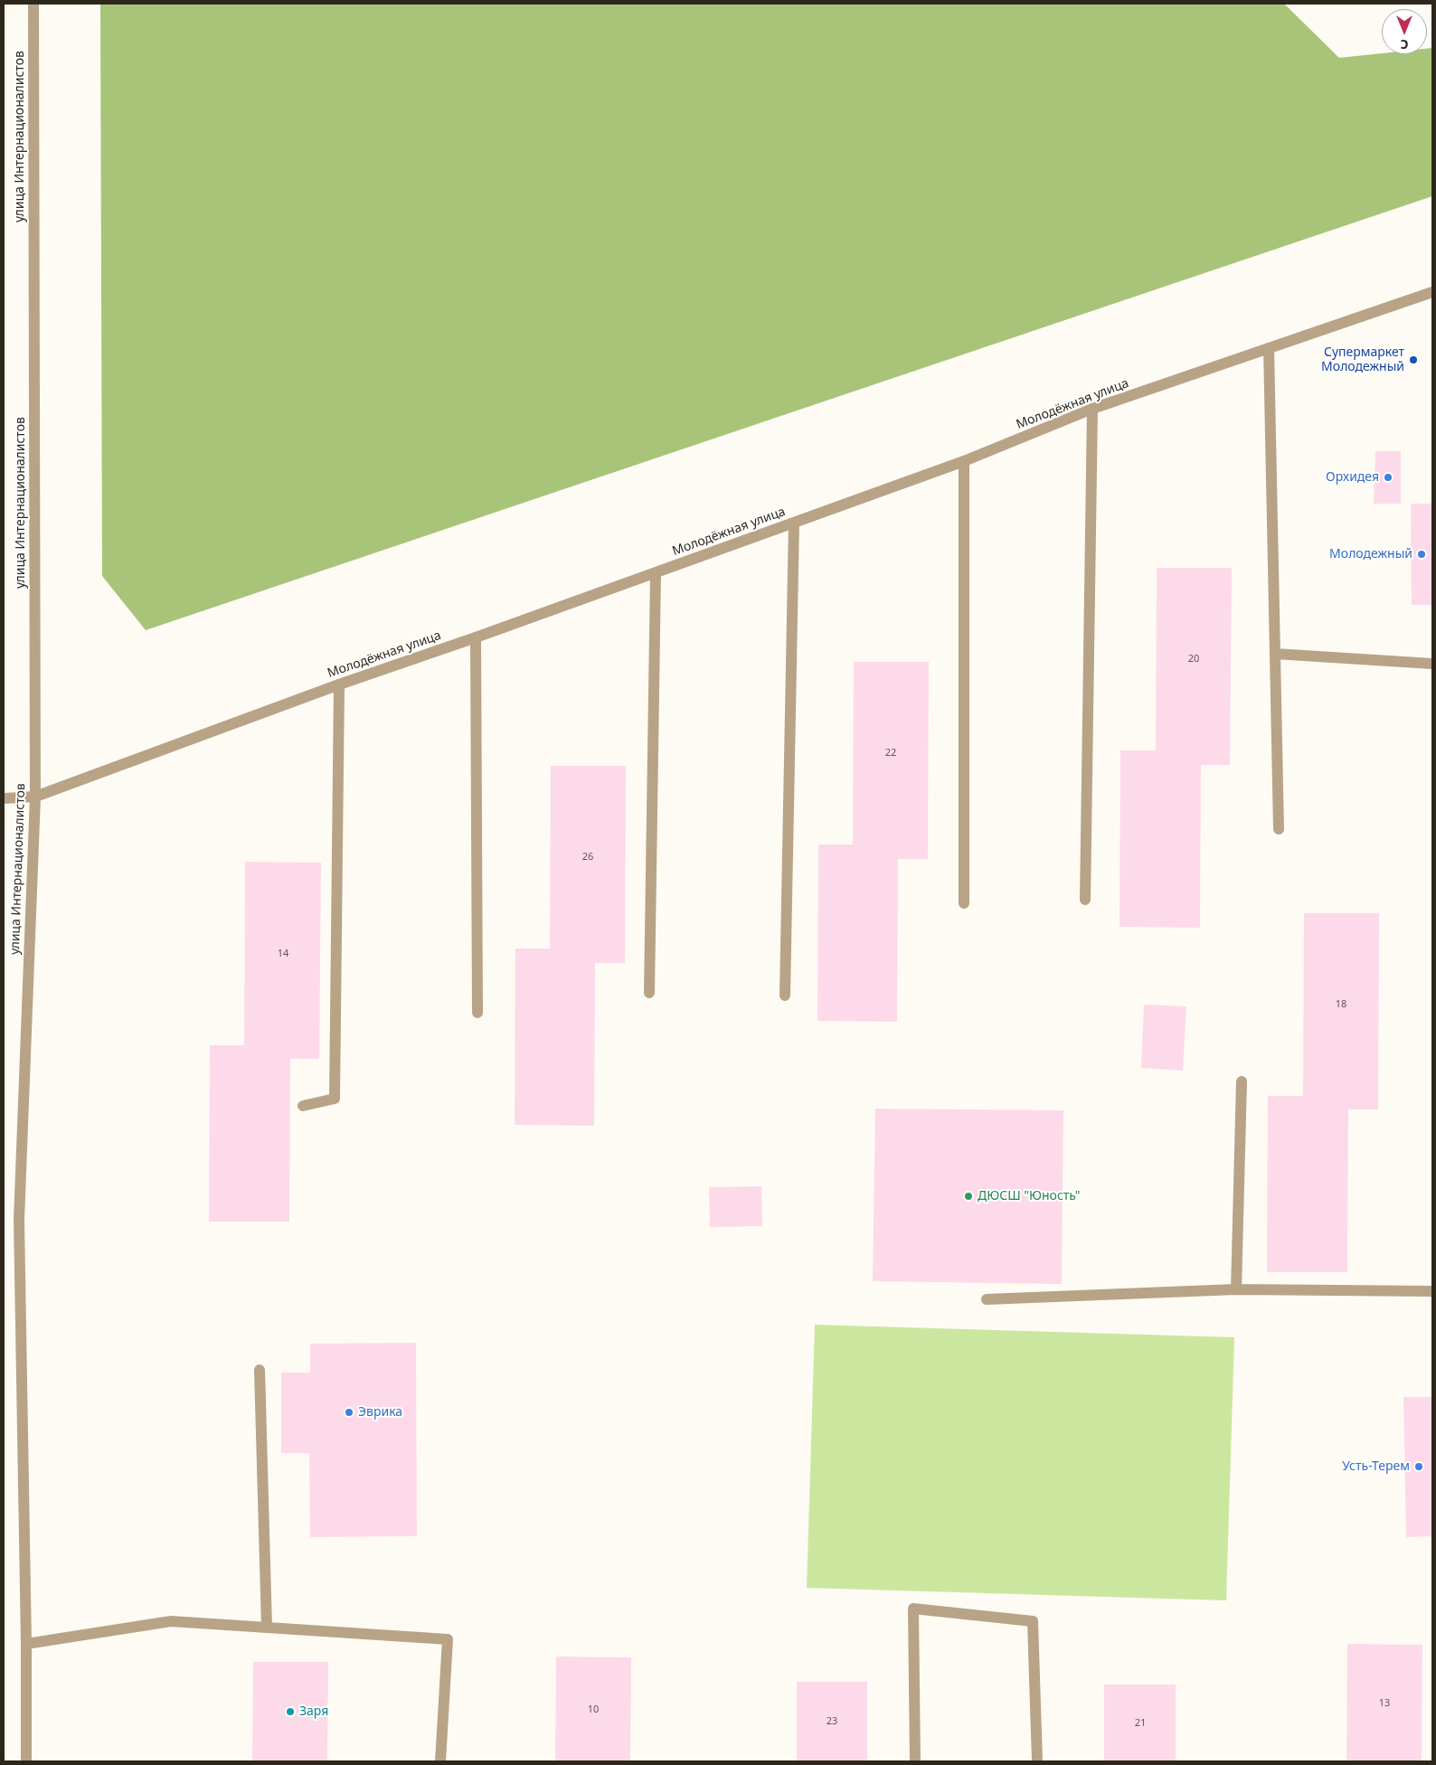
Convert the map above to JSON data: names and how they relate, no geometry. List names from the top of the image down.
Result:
{
  "streets": {
    "street": ["улица Интернационалистов", "Молодёжная улица"]
  },
  "crossings": [
    ["улица Интернационалистов", "Молодёжная улица"]
  ],
  "places": [
    "Супермаркет Молодежный",
    "Орхидея",
    "Молодежный",
    "ДЮСШ \"Юность\"",
    "Эврика",
    "Усть-Терем",
    "Заря"
  ],
  "house_numbers": [
    "20",
    "22",
    "26",
    "14",
    "18",
    "13",
    "10",
    "23",
    "21"
  ],
  "north": "bottom"
}
